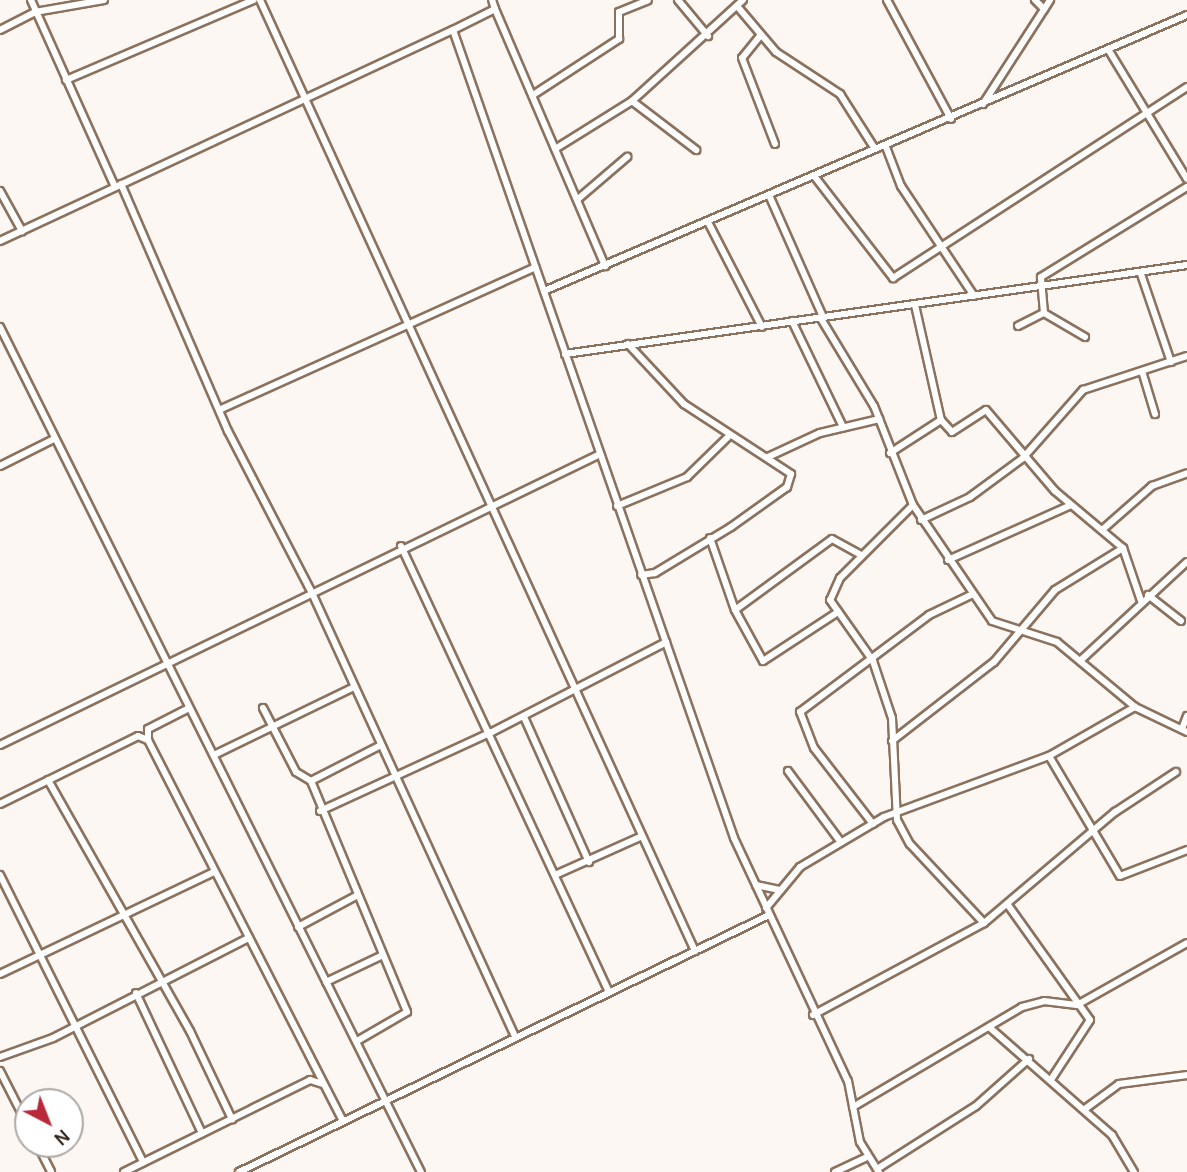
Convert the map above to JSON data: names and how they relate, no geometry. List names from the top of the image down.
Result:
{
  "north": "bottom right"
}
